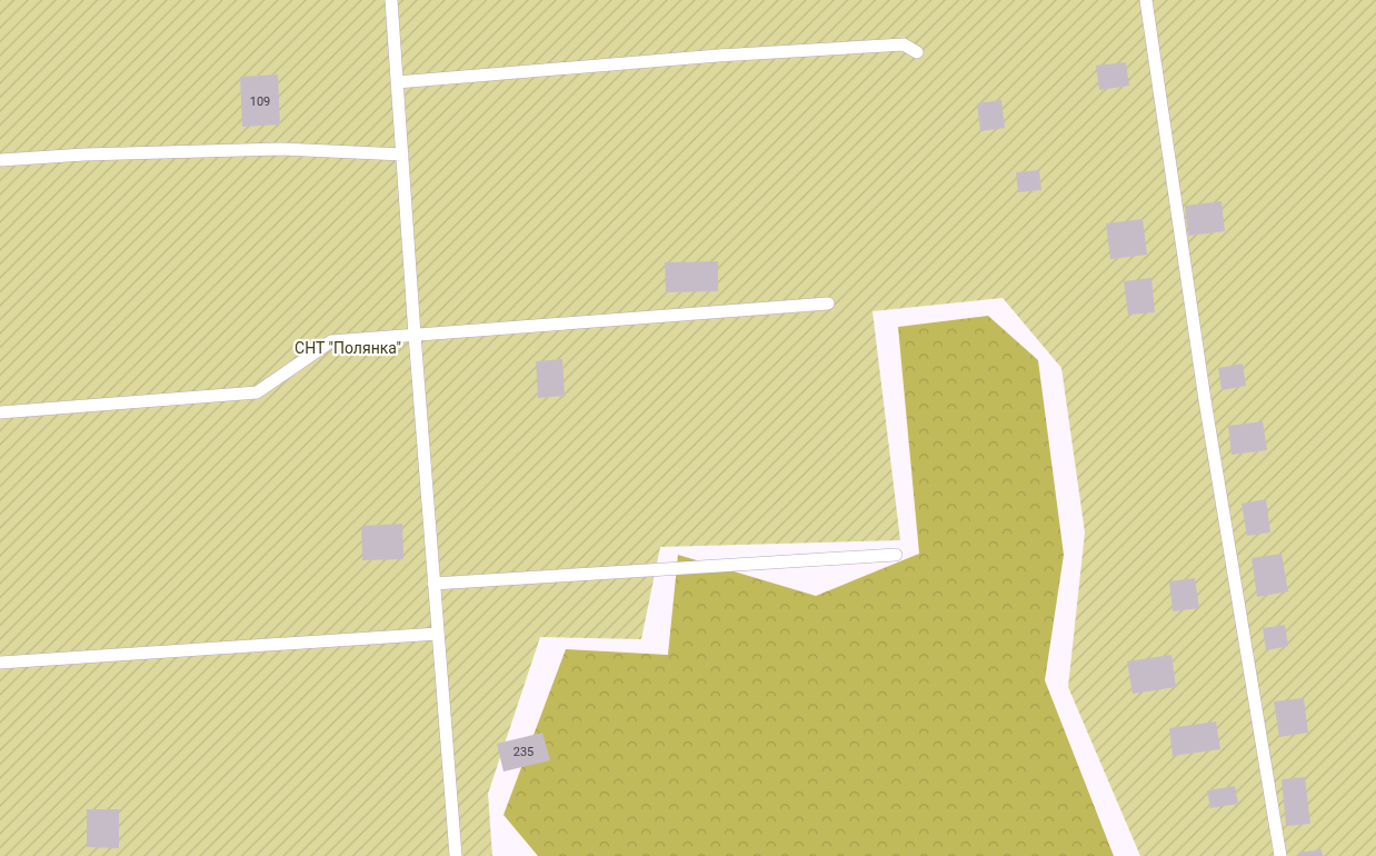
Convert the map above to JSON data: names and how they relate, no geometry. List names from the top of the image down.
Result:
{
  "parks": ["СНТ \"Полянка\""],
  "house_numbers": ["109", "235"]
}
